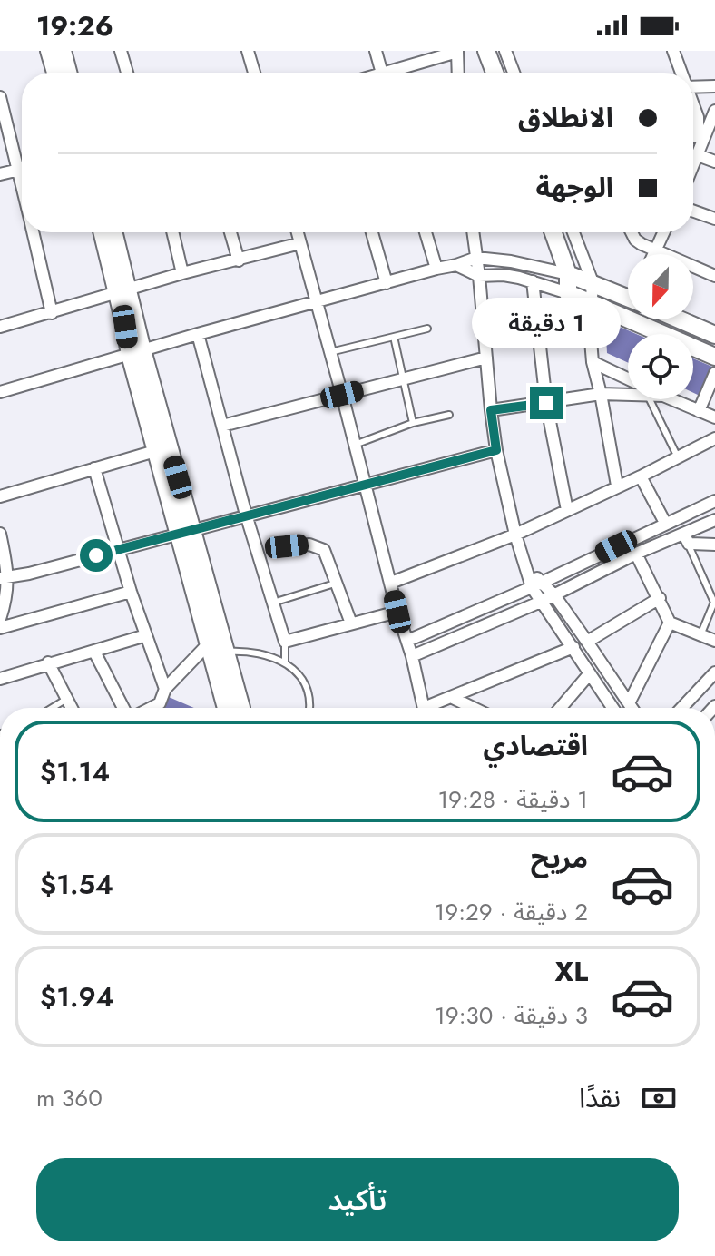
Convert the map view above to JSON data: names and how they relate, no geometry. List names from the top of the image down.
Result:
{
  "north": "bottom",
  "page": {
    "status": "19:26",
    "banner": ["الانطلاق", "الوجهة"],
    "bubble": "1 دقيقة",
    "list": [
      {
        "name": "اقتصادي",
        "note": "1 دقيقة · 19:28",
        "value": "$1.14"
      },
      {
        "name": "مريح",
        "note": "2 دقيقة · 19:29",
        "value": "$1.54"
      },
      {
        "name": "XL",
        "note": "3 دقيقة · 19:30",
        "value": "$1.94"
      }
    ],
    "pay": ["نقدًا", "360 m"],
    "buttons": "تأكيد"
  }
}
